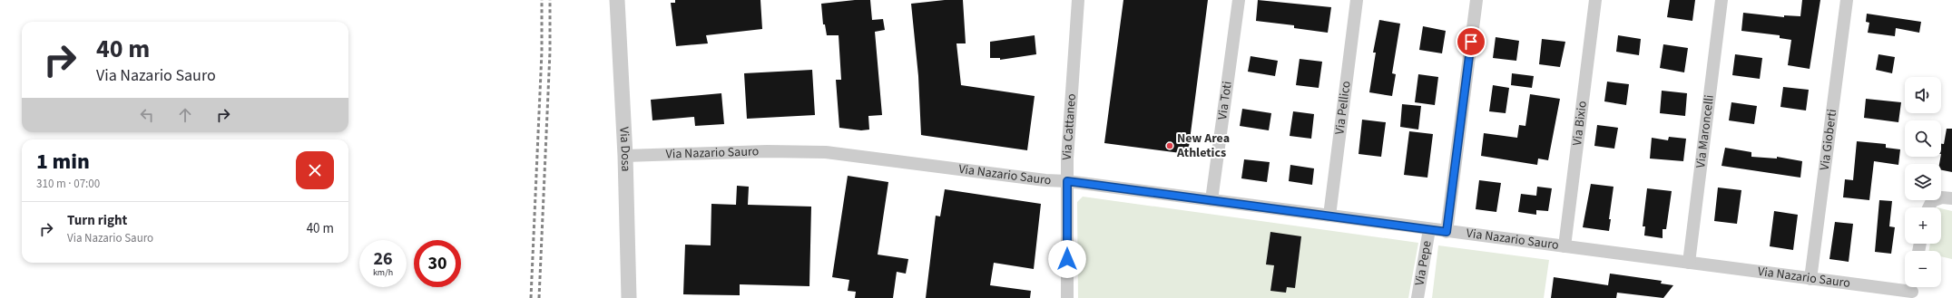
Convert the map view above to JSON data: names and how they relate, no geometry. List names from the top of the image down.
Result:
{
  "streets": {
    "street": [
      "Via Toti",
      "Via Pellico",
      "Via Bixio",
      "Via Cattaneo",
      "Via Maroncelli",
      "Via Gioberti",
      "Via Dosa",
      "Via Nazario Sauro",
      "Via Pepe"
    ]
  },
  "crossings": [
    ["Via Toti", "Via Nazario Sauro"],
    ["Via Pellico", "Via Nazario Sauro"],
    ["Via Bixio", "Via Nazario Sauro"],
    ["Via Cattaneo", "Via Nazario Sauro"],
    ["Via Maroncelli", "Via Nazario Sauro"],
    ["Via Gioberti", "Via Nazario Sauro"],
    ["Via Dosa", "Via Nazario Sauro"],
    ["Via Nazario Sauro", "Via Pepe"]
  ],
  "places": ["New Area Athletics"],
  "page": {
    "turn": ["40 m", "Via Nazario Sauro"],
    "map_buttons": ["+", "−"],
    "heading": ["1 min", "310 m · 07:00"],
    "list": [
      {
        "name": "Turn right",
        "note": "Via Nazario Sauro",
        "value": "40 m"
      }
    ],
    "speed": "26 km/h",
    "limit": "30"
  }
}
